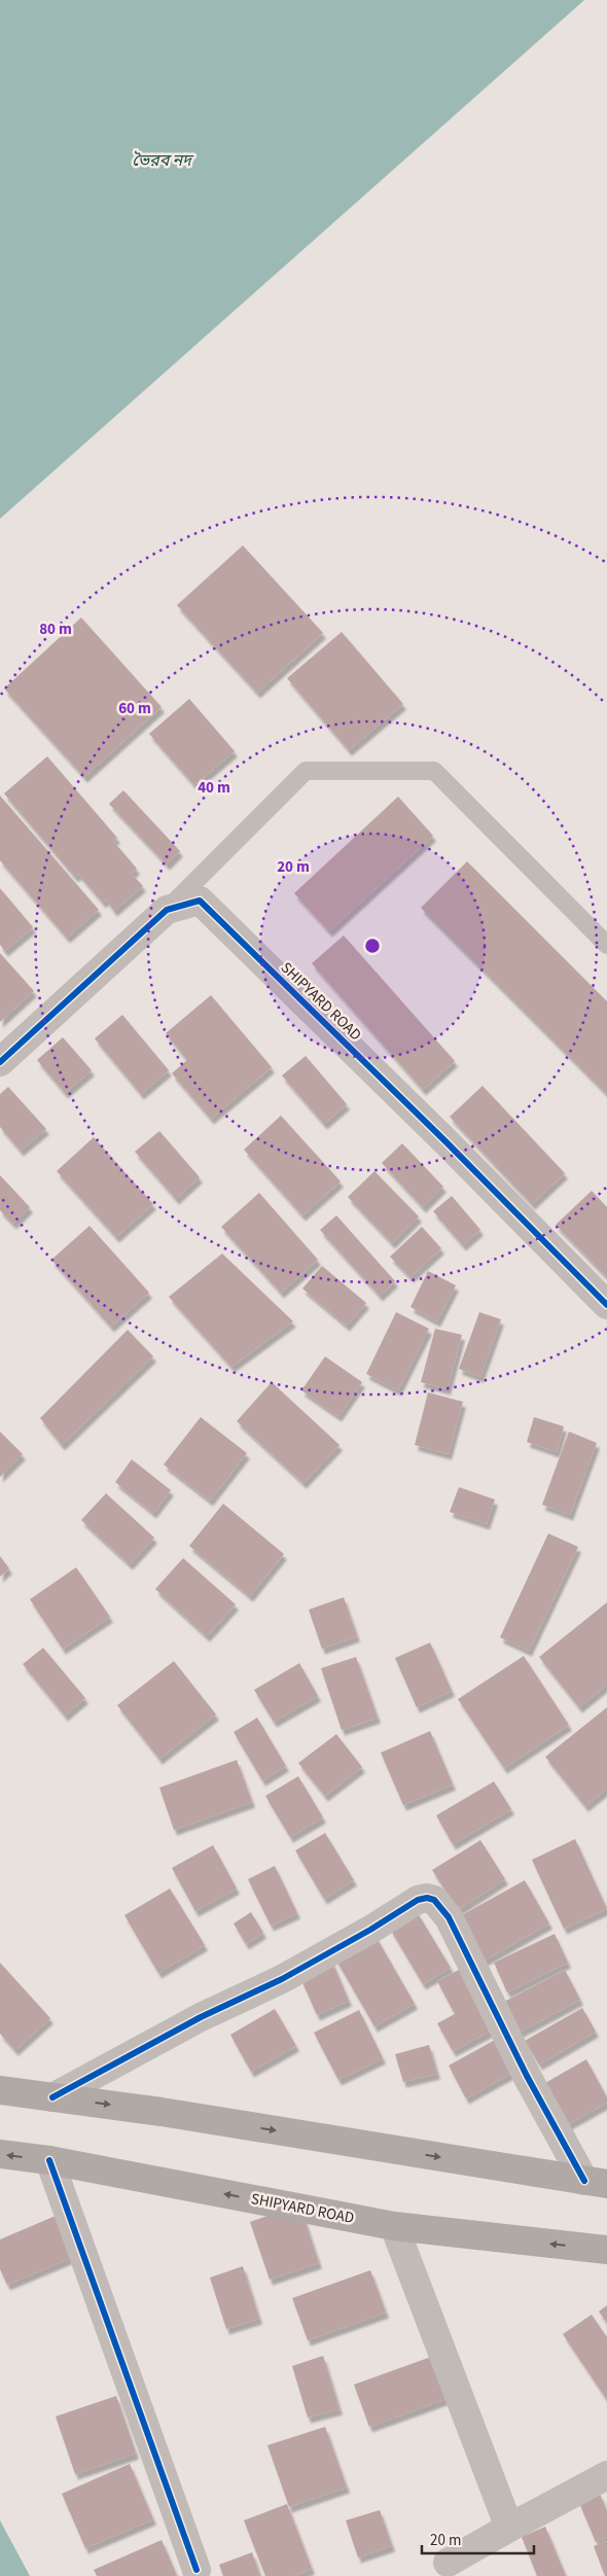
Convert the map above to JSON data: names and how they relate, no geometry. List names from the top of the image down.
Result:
{
  "streets": {
    "main road": ["SHIPYARD ROAD"]
  },
  "one_way": ["SHIPYARD ROAD"],
  "water": ["ভৈরব নদ"],
  "scale_bar": "20 m",
  "rings": [
    "80 m",
    "60 m",
    "40 m",
    "20 m"
  ]
}
